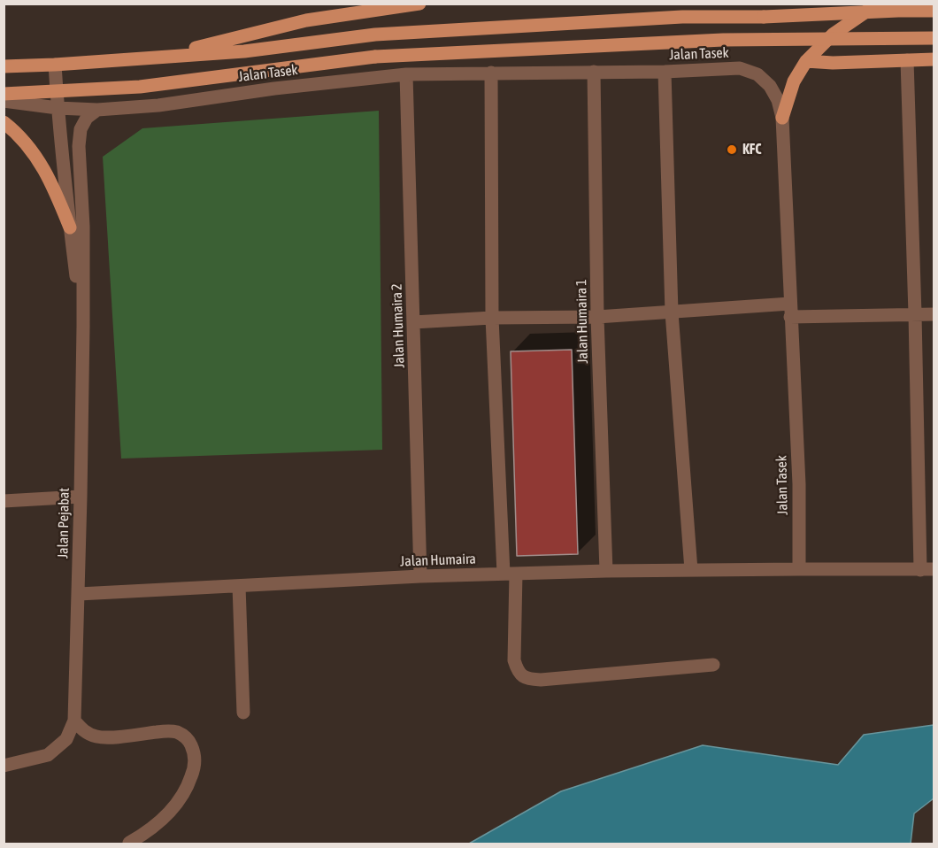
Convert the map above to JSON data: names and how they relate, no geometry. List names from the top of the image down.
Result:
{
  "streets": {
    "street": [
      "Jalan Tasek",
      "Jalan Humaira 1",
      "Jalan Humaira 2",
      "Jalan Pejabat",
      "Jalan Humaira"
    ]
  },
  "crossings": [
    ["Jalan Tasek", "Jalan Humaira 1"],
    ["Jalan Tasek", "Jalan Humaira 2"],
    ["Jalan Tasek", "Jalan Pejabat"],
    ["Jalan Tasek", "Jalan Humaira"],
    ["Jalan Humaira 1", "Jalan Humaira"],
    ["Jalan Humaira 2", "Jalan Humaira"],
    ["Jalan Pejabat", "Jalan Humaira"]
  ],
  "places": ["KFC"]
}
